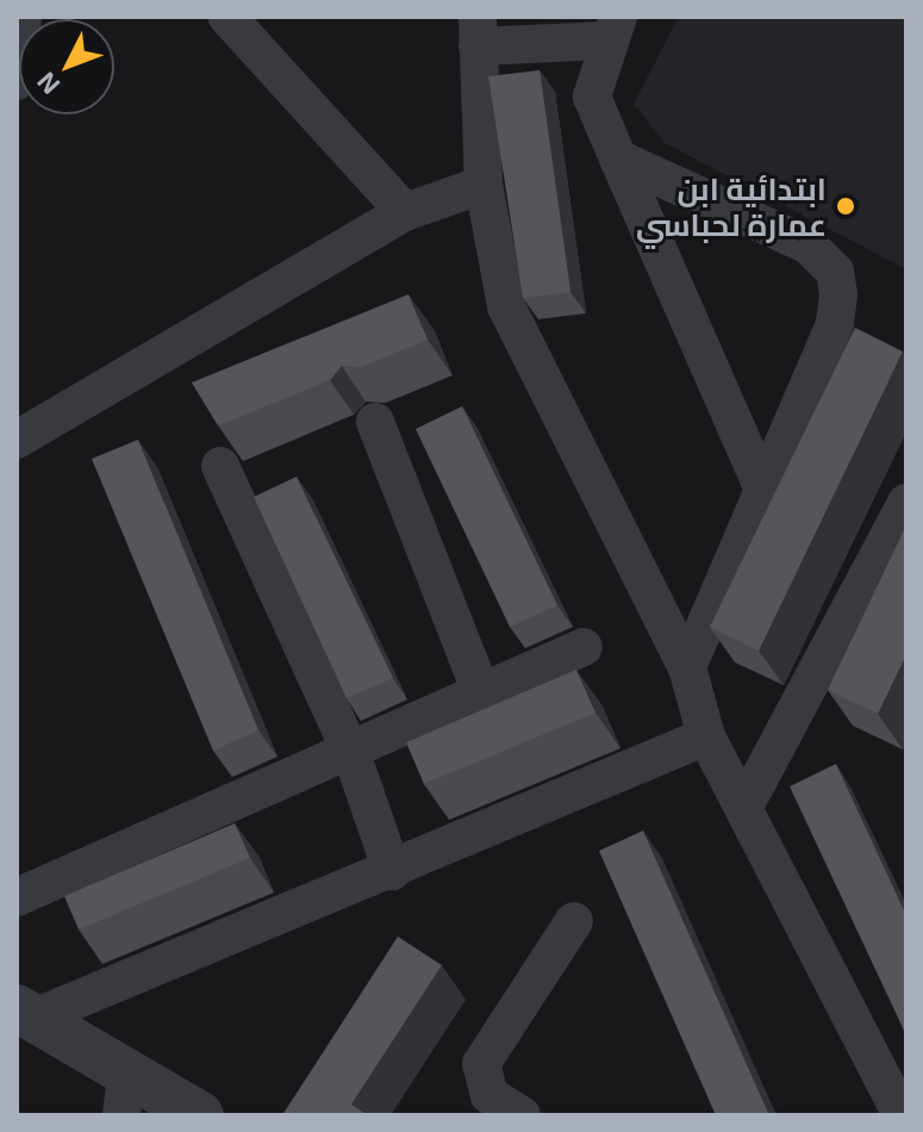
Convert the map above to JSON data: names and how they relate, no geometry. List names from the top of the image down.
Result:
{
  "places": ["ابتدائية ابن عمارة لحباسي"],
  "north": "bottom left"
}
